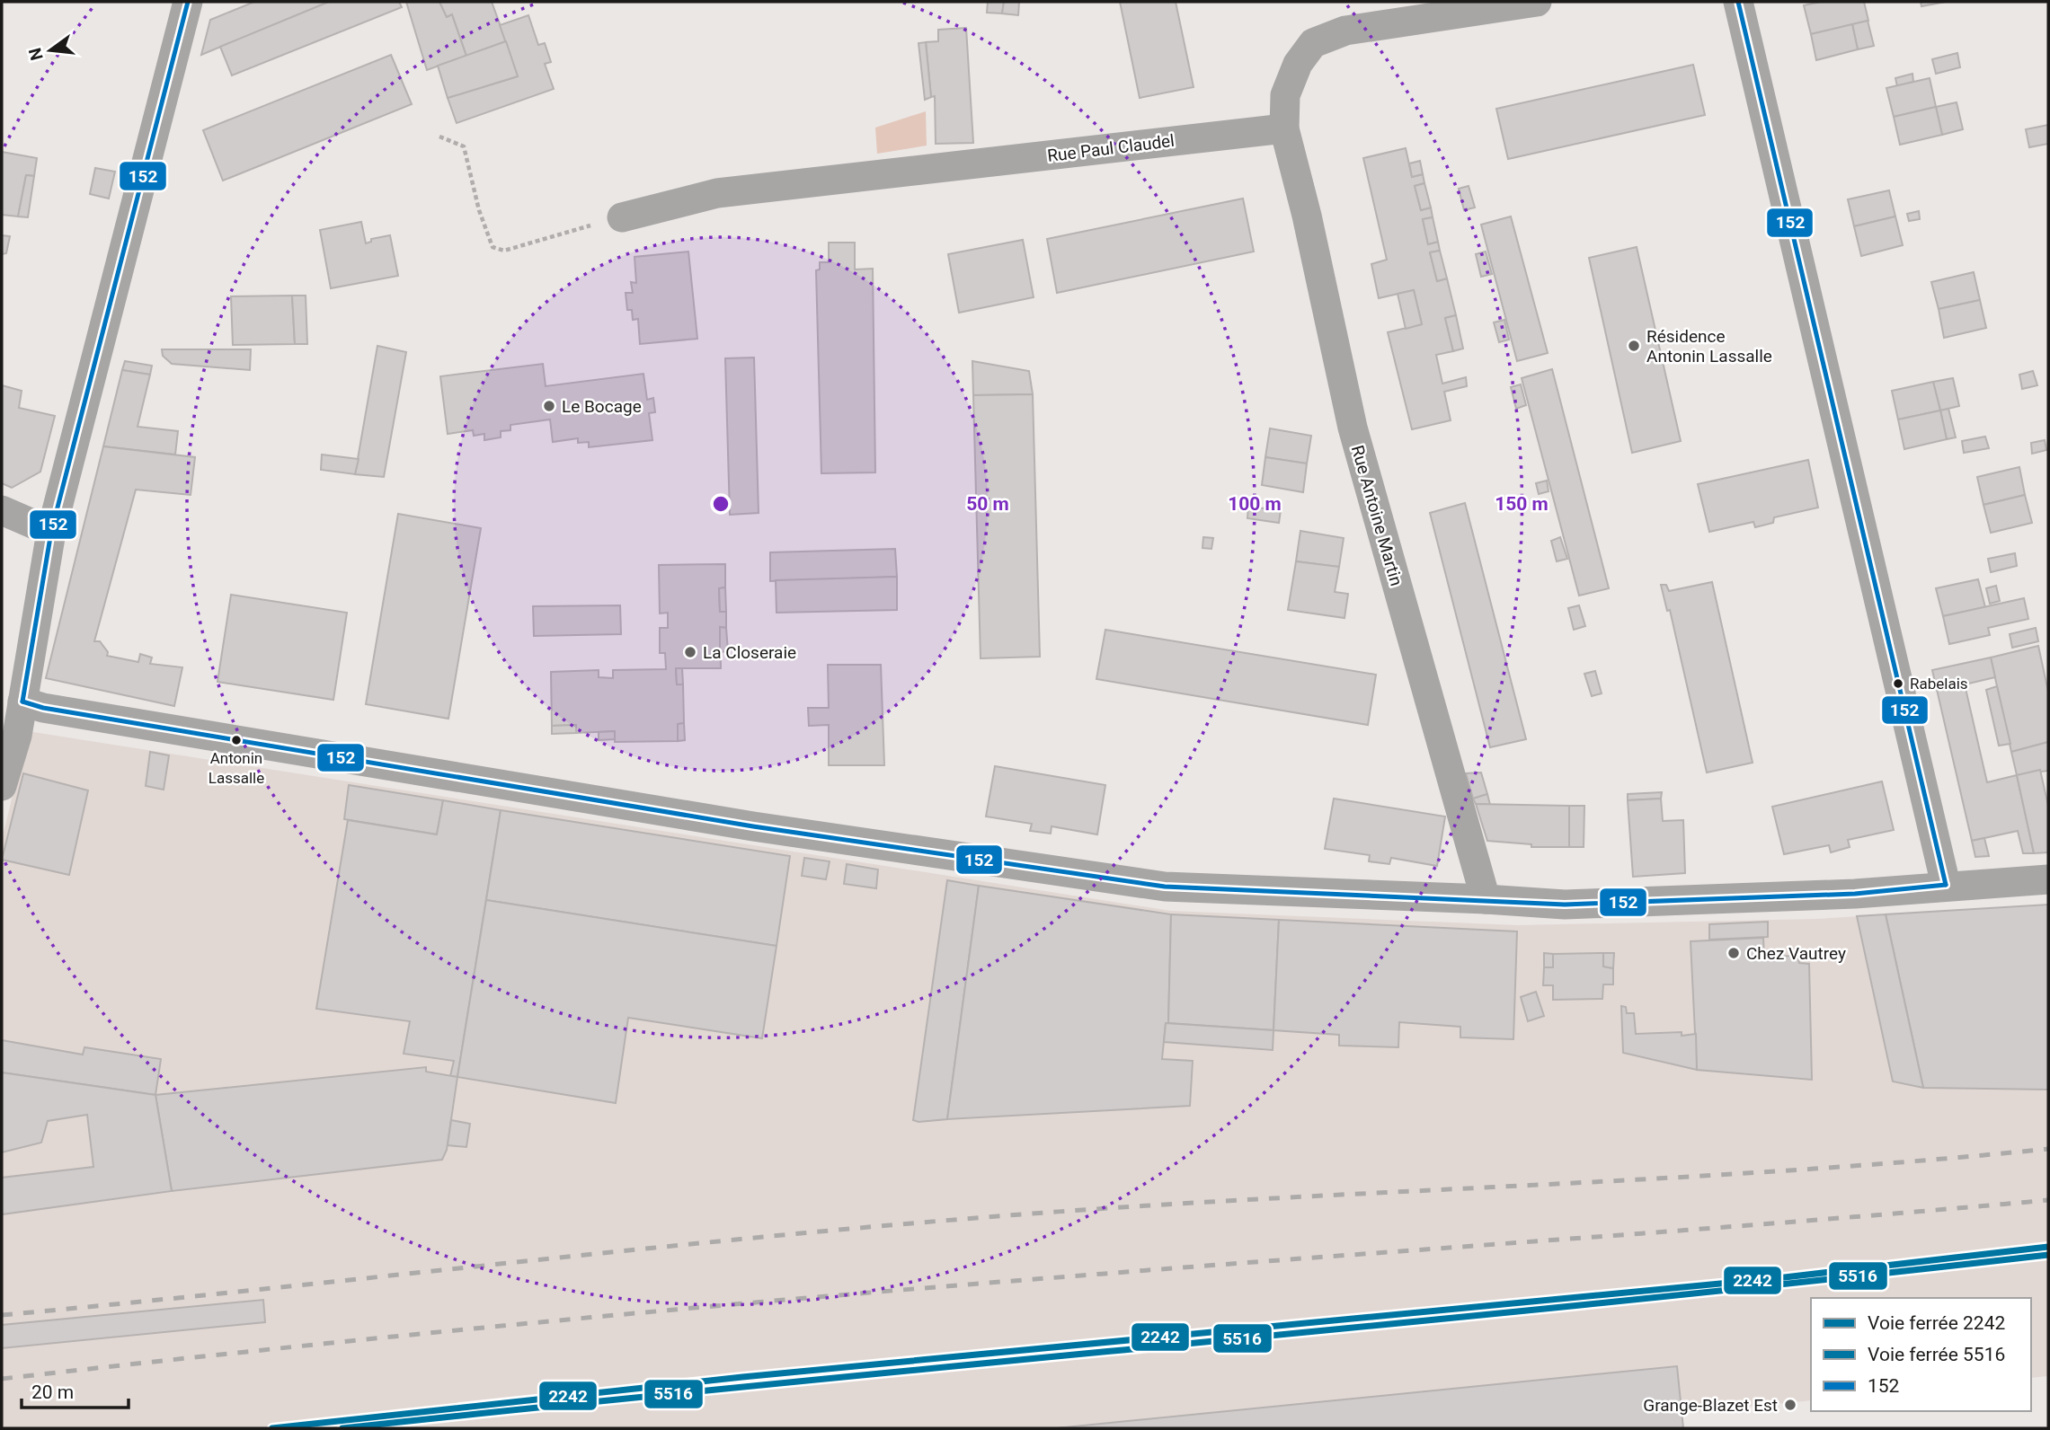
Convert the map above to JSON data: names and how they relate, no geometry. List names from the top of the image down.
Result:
{
  "streets": {
    "street": ["Rue Paul Claudel", "Rue Antoine Martin"]
  },
  "crossings": [
    ["Rue Paul Claudel", "Rue Antoine Martin"]
  ],
  "places": [
    "Résidence Antonin Lassalle",
    "Le Bocage",
    "La Closeraie",
    "Rabelais",
    "Antonin Lassalle",
    "Chez Vautrey",
    "Grange-Blazet Est"
  ],
  "lines": ["transit line 152", "rail line 2242", "rail line 5516"],
  "legend": ["Voie ferrée 2242", "Voie ferrée 5516", "152"],
  "scale_bar": "20 m",
  "north": "left",
  "rings": ["50 m", "100 m", "150 m"]
}
